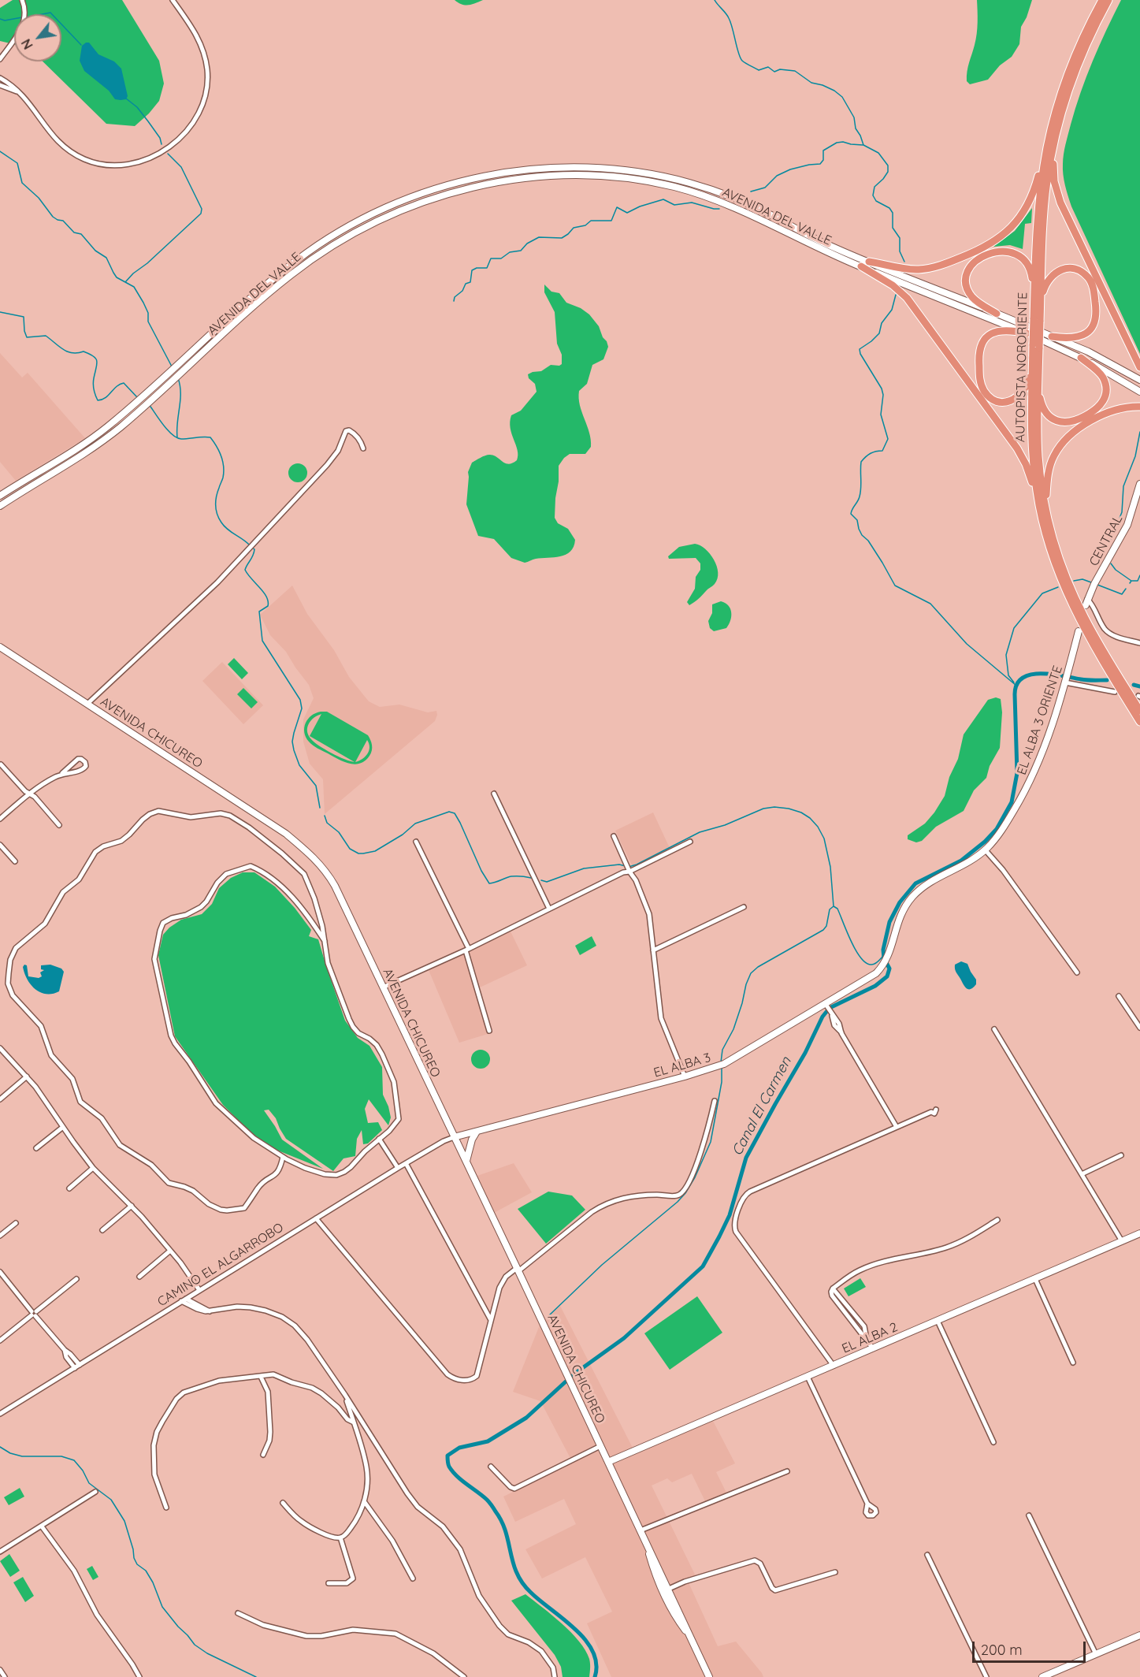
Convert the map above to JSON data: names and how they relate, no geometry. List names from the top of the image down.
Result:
{
  "streets": {
    "highway": ["AUTOPISTA NORORIENTE"],
    "main road": [
      "AVENIDA DEL VALLE",
      "CENTRAL",
      "EL ALBA 3 ORIENTE",
      "AVENIDA CHICUREO",
      "EL ALBA 3",
      "EL ALBA 2"
    ],
    "street": ["CAMINO EL ALGARROBO"]
  },
  "crossings": [
    ["EL ALBA 3 ORIENTE", "EL ALBA 3"],
    ["AVENIDA CHICUREO", "EL ALBA 3"],
    ["AVENIDA CHICUREO", "CAMINO EL ALGARROBO"],
    ["AVENIDA CHICUREO", "EL ALBA 2"],
    ["EL ALBA 3", "CAMINO EL ALGARROBO"]
  ],
  "water": ["Canal El Carmen"],
  "scale_bar": "200 m",
  "north": "bottom left"
}
